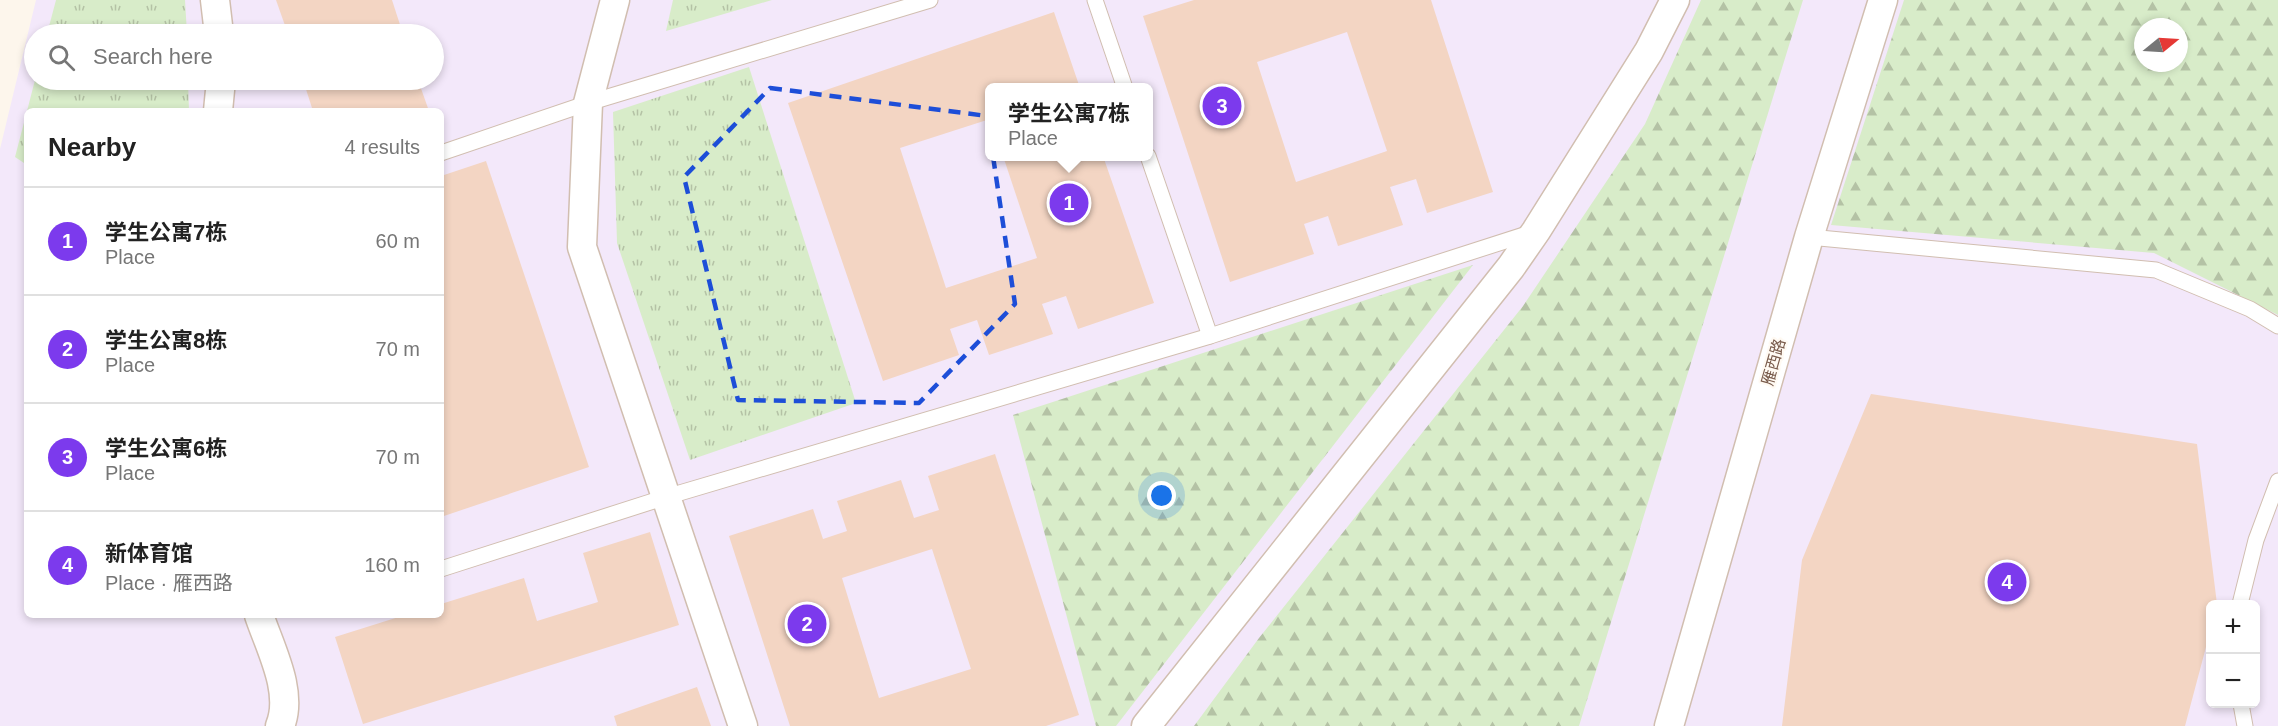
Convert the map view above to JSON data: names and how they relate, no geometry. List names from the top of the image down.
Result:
{
  "streets": {
    "street": ["雁西路"]
  },
  "north": "right",
  "page": {
    "search": "Search here",
    "popup": ["学生公寓7栋", "Place"],
    "pins": [
      "3",
      "1",
      "4",
      "2"
    ],
    "heading": ["Nearby", "4 results"],
    "list": [
      {
        "mark": "1",
        "name": "学生公寓7栋",
        "note": "Place",
        "value": "60 m"
      },
      {
        "mark": "2",
        "name": "学生公寓8栋",
        "note": "Place",
        "value": "70 m"
      },
      {
        "mark": "3",
        "name": "学生公寓6栋",
        "note": "Place",
        "value": "70 m"
      },
      {
        "mark": "4",
        "name": "新体育馆",
        "note": "Place · 雁西路",
        "value": "160 m"
      }
    ],
    "map_buttons": ["+", "−"]
  }
}
